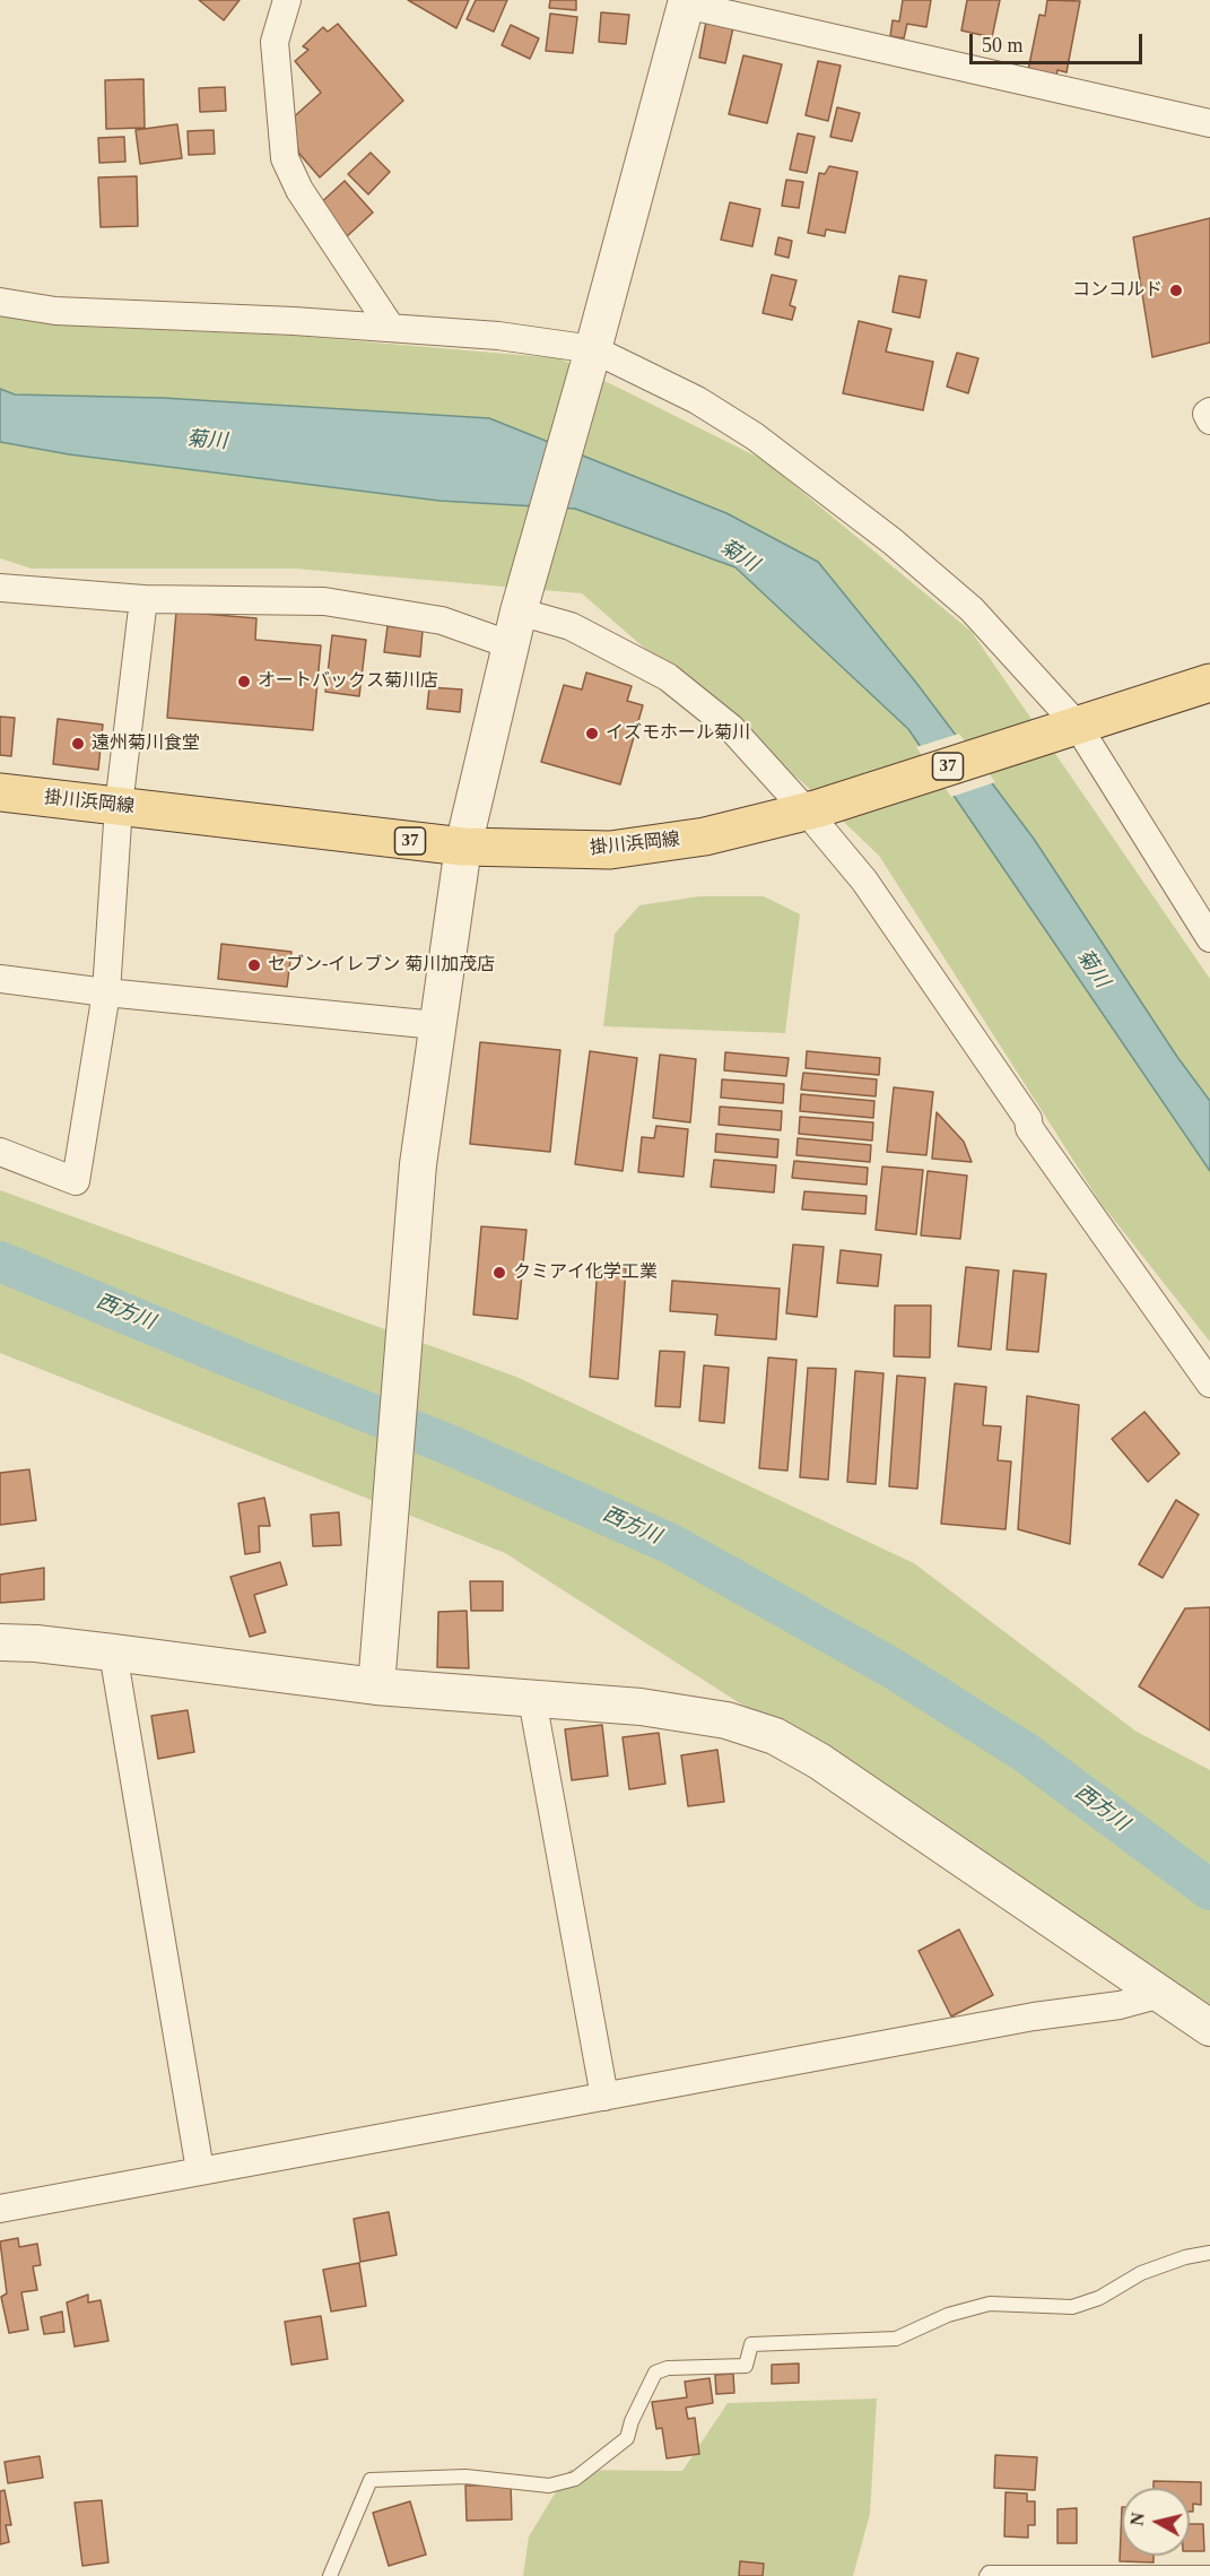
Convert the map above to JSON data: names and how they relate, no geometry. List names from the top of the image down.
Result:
{
  "streets": {
    "main road": ["37", "掛川浜岡線"]
  },
  "water": ["菊川", "西方川"],
  "places": [
    "コンコルド",
    "オートバックス菊川店",
    "イズモホール菊川",
    "遠州菊川食堂",
    "セブン-イレブン 菊川加茂店",
    "クミアイ化学工業"
  ],
  "scale_bar": "50 m",
  "north": "left"
}
